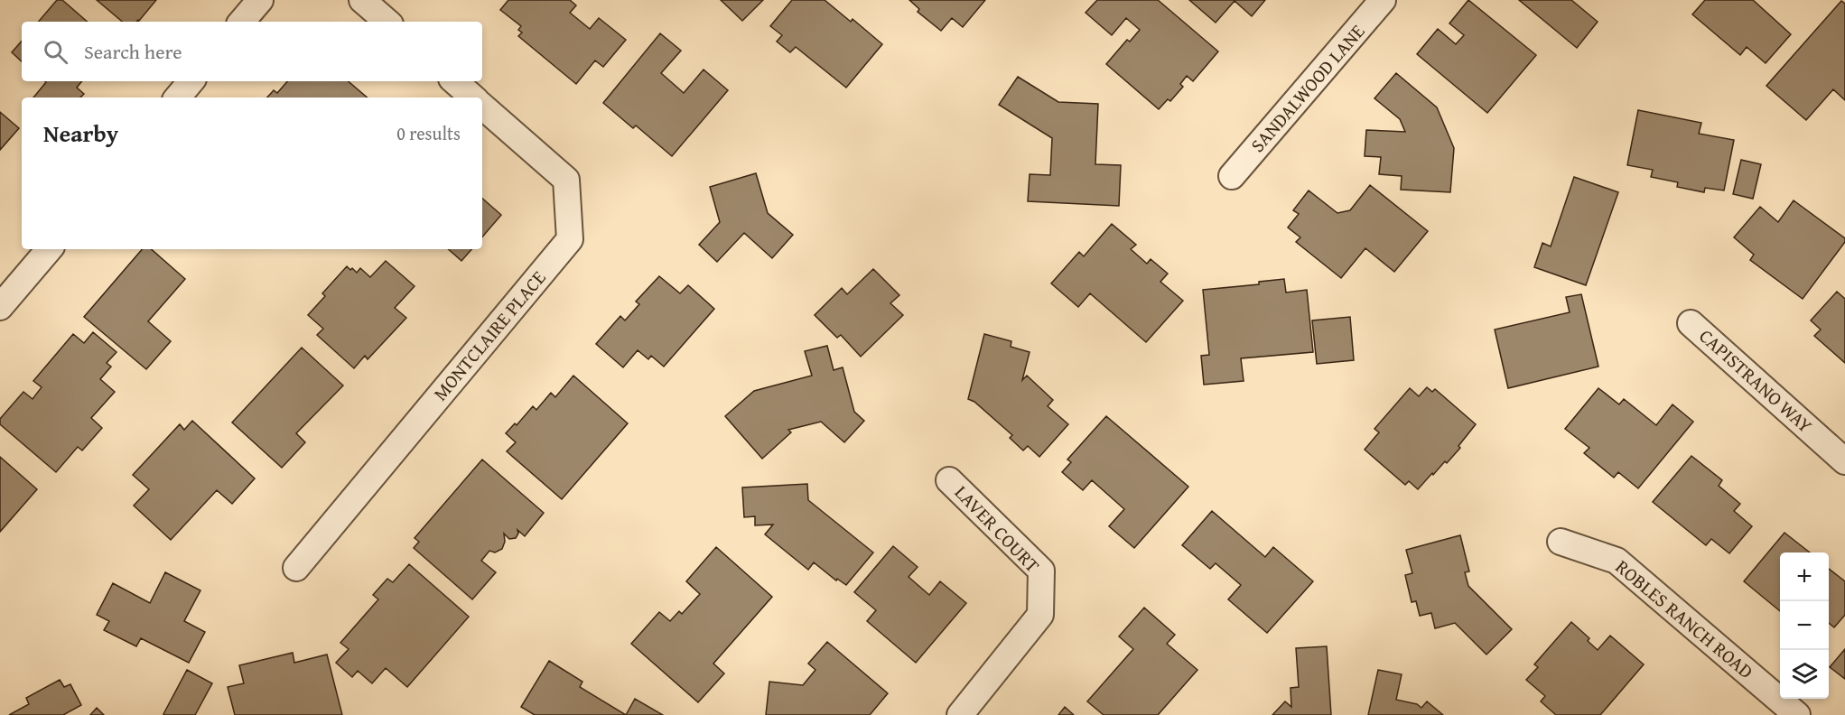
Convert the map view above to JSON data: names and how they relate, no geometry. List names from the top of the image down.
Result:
{
  "streets": {
    "street": [
      "SANDALWOOD LANE",
      "MONTCLAIRE PLACE",
      "CAPISTRANO WAY",
      "LAVER COURT",
      "ROBLES RANCH ROAD"
    ]
  },
  "page": {
    "search": "Search here",
    "heading": ["Nearby", "0 results"],
    "map_buttons": ["+", "−"]
  }
}
